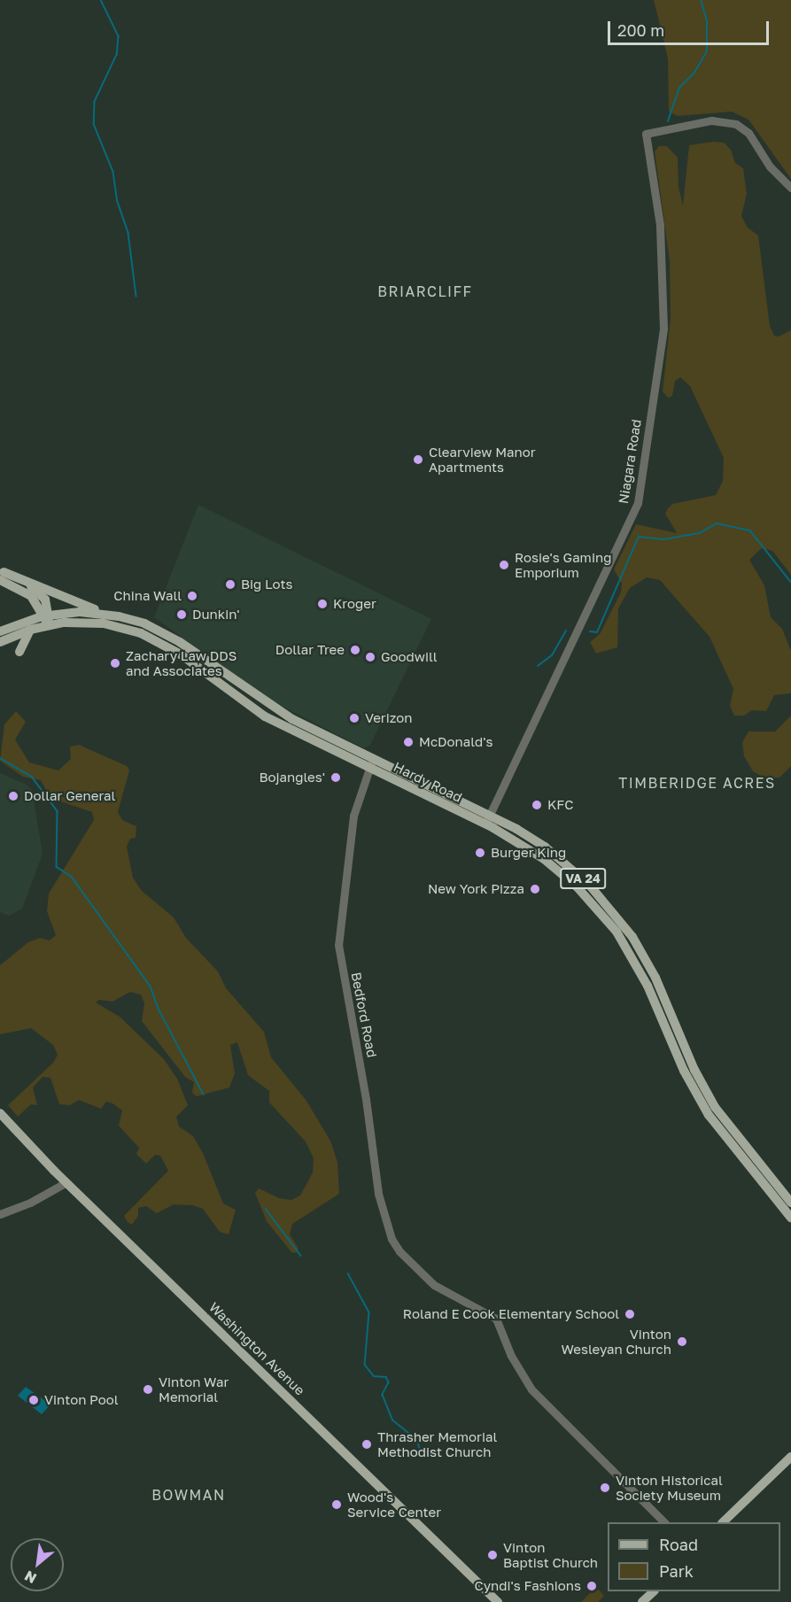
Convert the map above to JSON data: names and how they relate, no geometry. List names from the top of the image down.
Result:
{
  "streets": {
    "main road": ["Hardy Road", "VA 24", "Washington Avenue"],
    "street": ["Niagara Road", "Bedford Road"]
  },
  "crossings": [
    ["Niagara Road", "Hardy Road"],
    ["Hardy Road", "VA 24"],
    ["Hardy Road", "Bedford Road"]
  ],
  "districts": ["BRIARCLIFF", "TIMBERIDGE ACRES", "BOWMAN"],
  "places": [
    "Clearview Manor Apartments",
    "Rosie's Gaming Emporium",
    "Big Lots",
    "China Wall",
    "Kroger",
    "Dunkin'",
    "Dollar Tree",
    "Goodwill",
    "Zachary Law DDS and Associates",
    "Verizon",
    "McDonald's",
    "Bojangles'",
    "Dollar General",
    "KFC",
    "Burger King",
    "New York Pizza",
    "Roland E Cook Elementary School",
    "Vinton Wesleyan Church",
    "Vinton War Memorial",
    "Vinton Pool",
    "Thrasher Memorial Methodist Church",
    "Vinton Historical Society Museum",
    "Wood's Service Center",
    "Vinton Baptist Church",
    "Cyndi's Fashions"
  ],
  "legend": ["Road", "Park"],
  "scale_bar": "200 m",
  "north": "bottom left"
}
